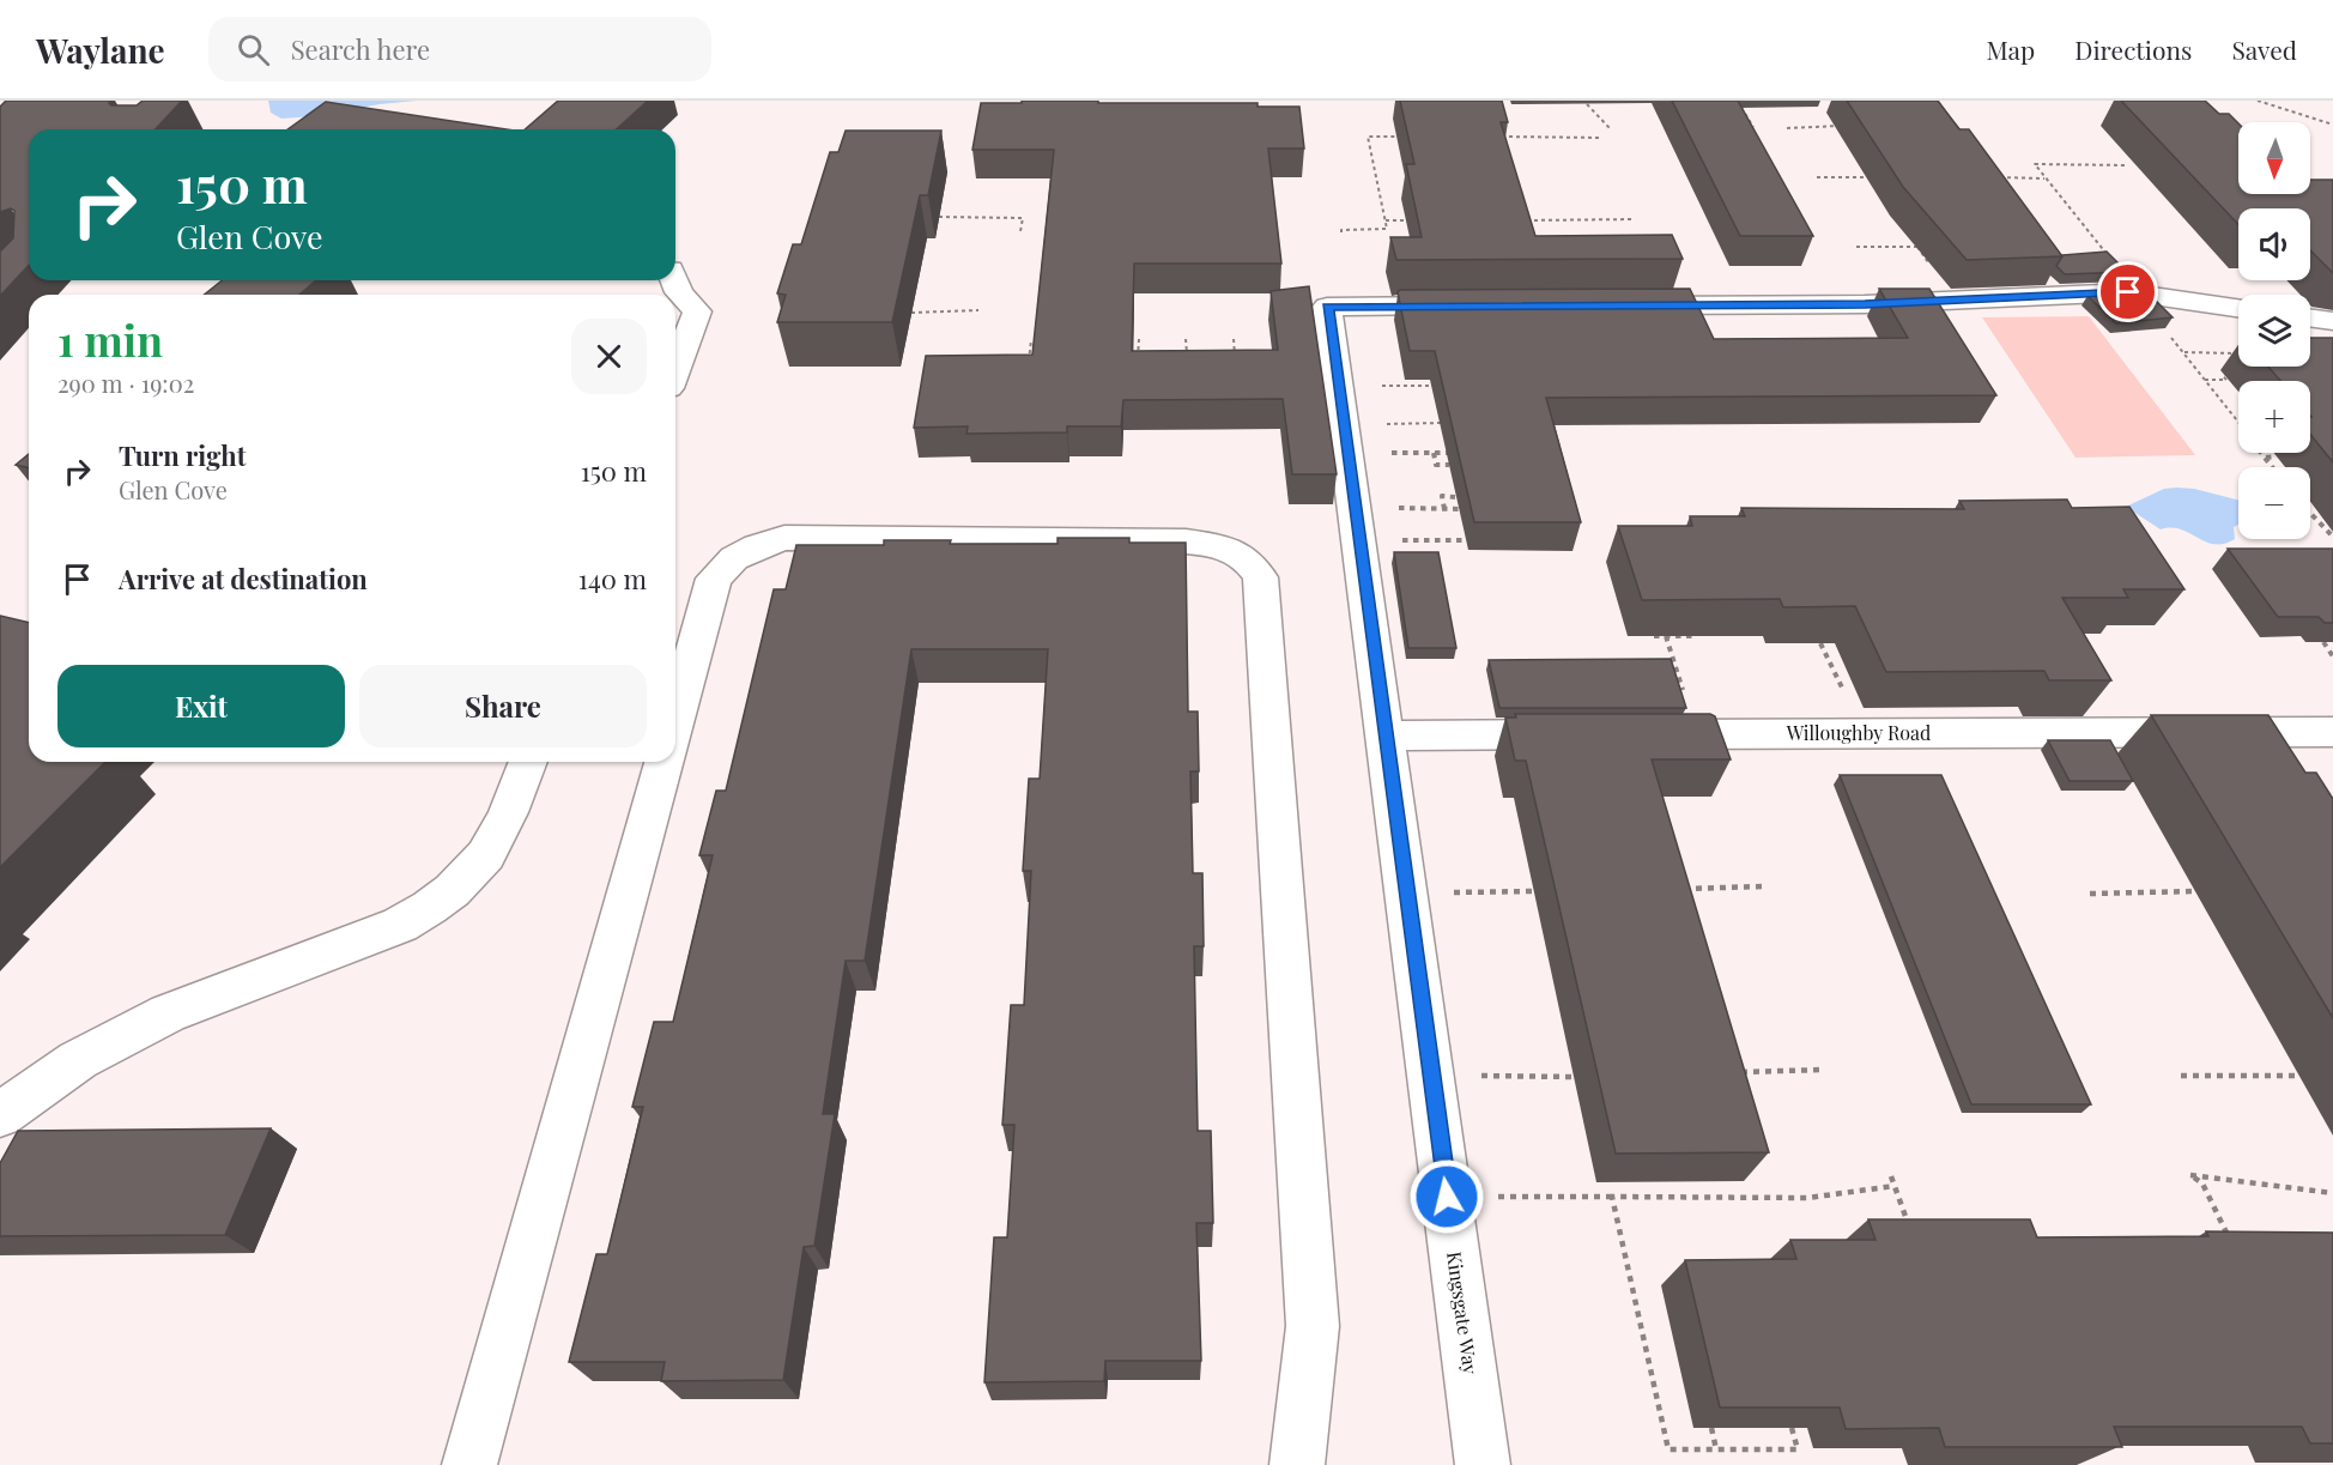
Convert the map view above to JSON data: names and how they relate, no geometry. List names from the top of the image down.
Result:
{
  "streets": {
    "street": ["Willoughby Road", "Kingsgate Way"]
  },
  "north": "bottom",
  "page": {
    "header": "Waylane",
    "search": "Search here",
    "nav": ["Map", "Directions", "Saved"],
    "map_buttons": ["+", "−"],
    "turn": ["150 m", "Glen Cove"],
    "heading": ["1 min", "290 m · 19:02"],
    "list": [
      {
        "name": "Turn right",
        "note": "Glen Cove",
        "value": "150 m"
      },
      {
        "name": "Arrive at destination",
        "value": "140 m"
      }
    ],
    "buttons": ["Exit", "Share"]
  }
}
